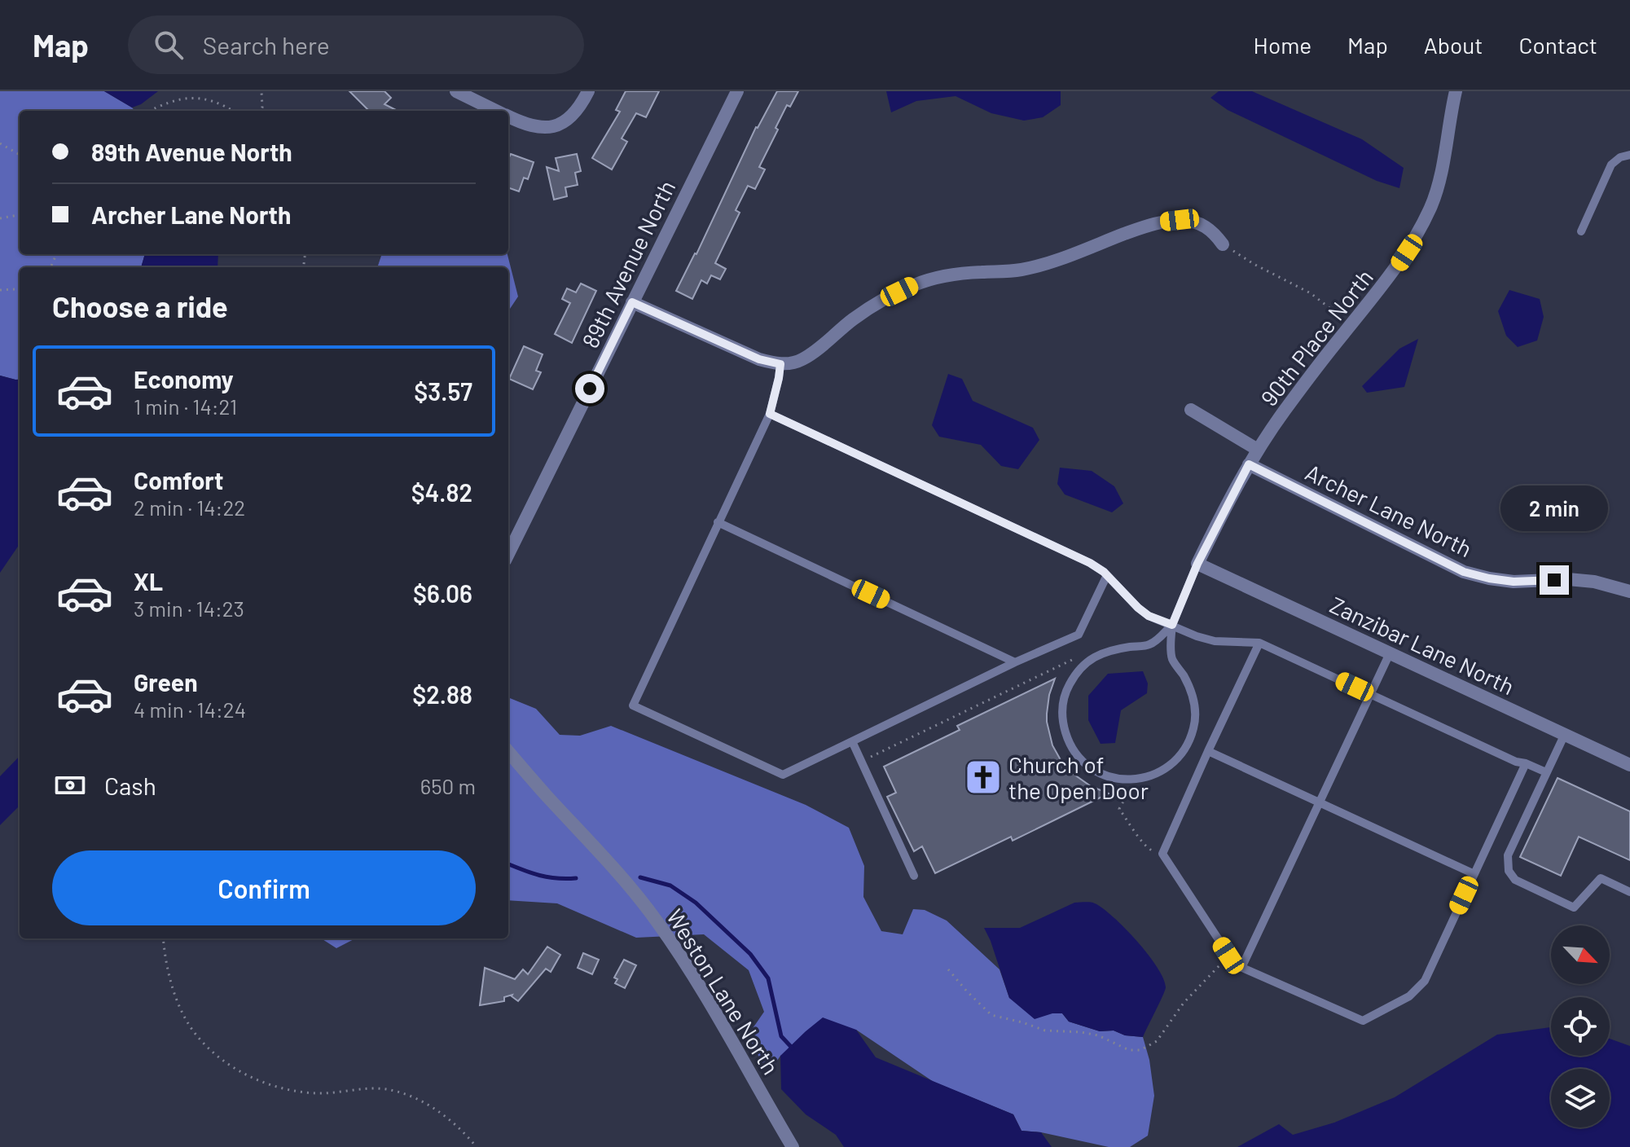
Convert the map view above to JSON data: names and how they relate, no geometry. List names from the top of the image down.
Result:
{
  "streets": {
    "street": [
      "89th Avenue North",
      "90th Place North",
      "Archer Lane North",
      "Zanzibar Lane North",
      "Weston Lane North"
    ]
  },
  "crossings": [
    ["90th Place North", "Archer Lane North"],
    ["90th Place North", "Zanzibar Lane North"]
  ],
  "places": {
    "church": ["Church of the Open Door"]
  },
  "north": "bottom right",
  "page": {
    "header": "Map",
    "search": "Search here",
    "nav": [
      "Home",
      "Map",
      "About",
      "Contact"
    ],
    "banner": ["89th Avenue North", "Archer Lane North"],
    "heading": "Choose a ride",
    "list": [
      {
        "name": "Economy",
        "note": "1 min · 14:21",
        "value": "$3.57"
      },
      {
        "name": "Comfort",
        "note": "2 min · 14:22",
        "value": "$4.82"
      },
      {
        "name": "XL",
        "note": "3 min · 14:23",
        "value": "$6.06"
      },
      {
        "name": "Green",
        "note": "4 min · 14:24",
        "value": "$2.88"
      }
    ],
    "bubble": "2 min",
    "pay": ["Cash", "650 m"],
    "buttons": "Confirm"
  }
}
